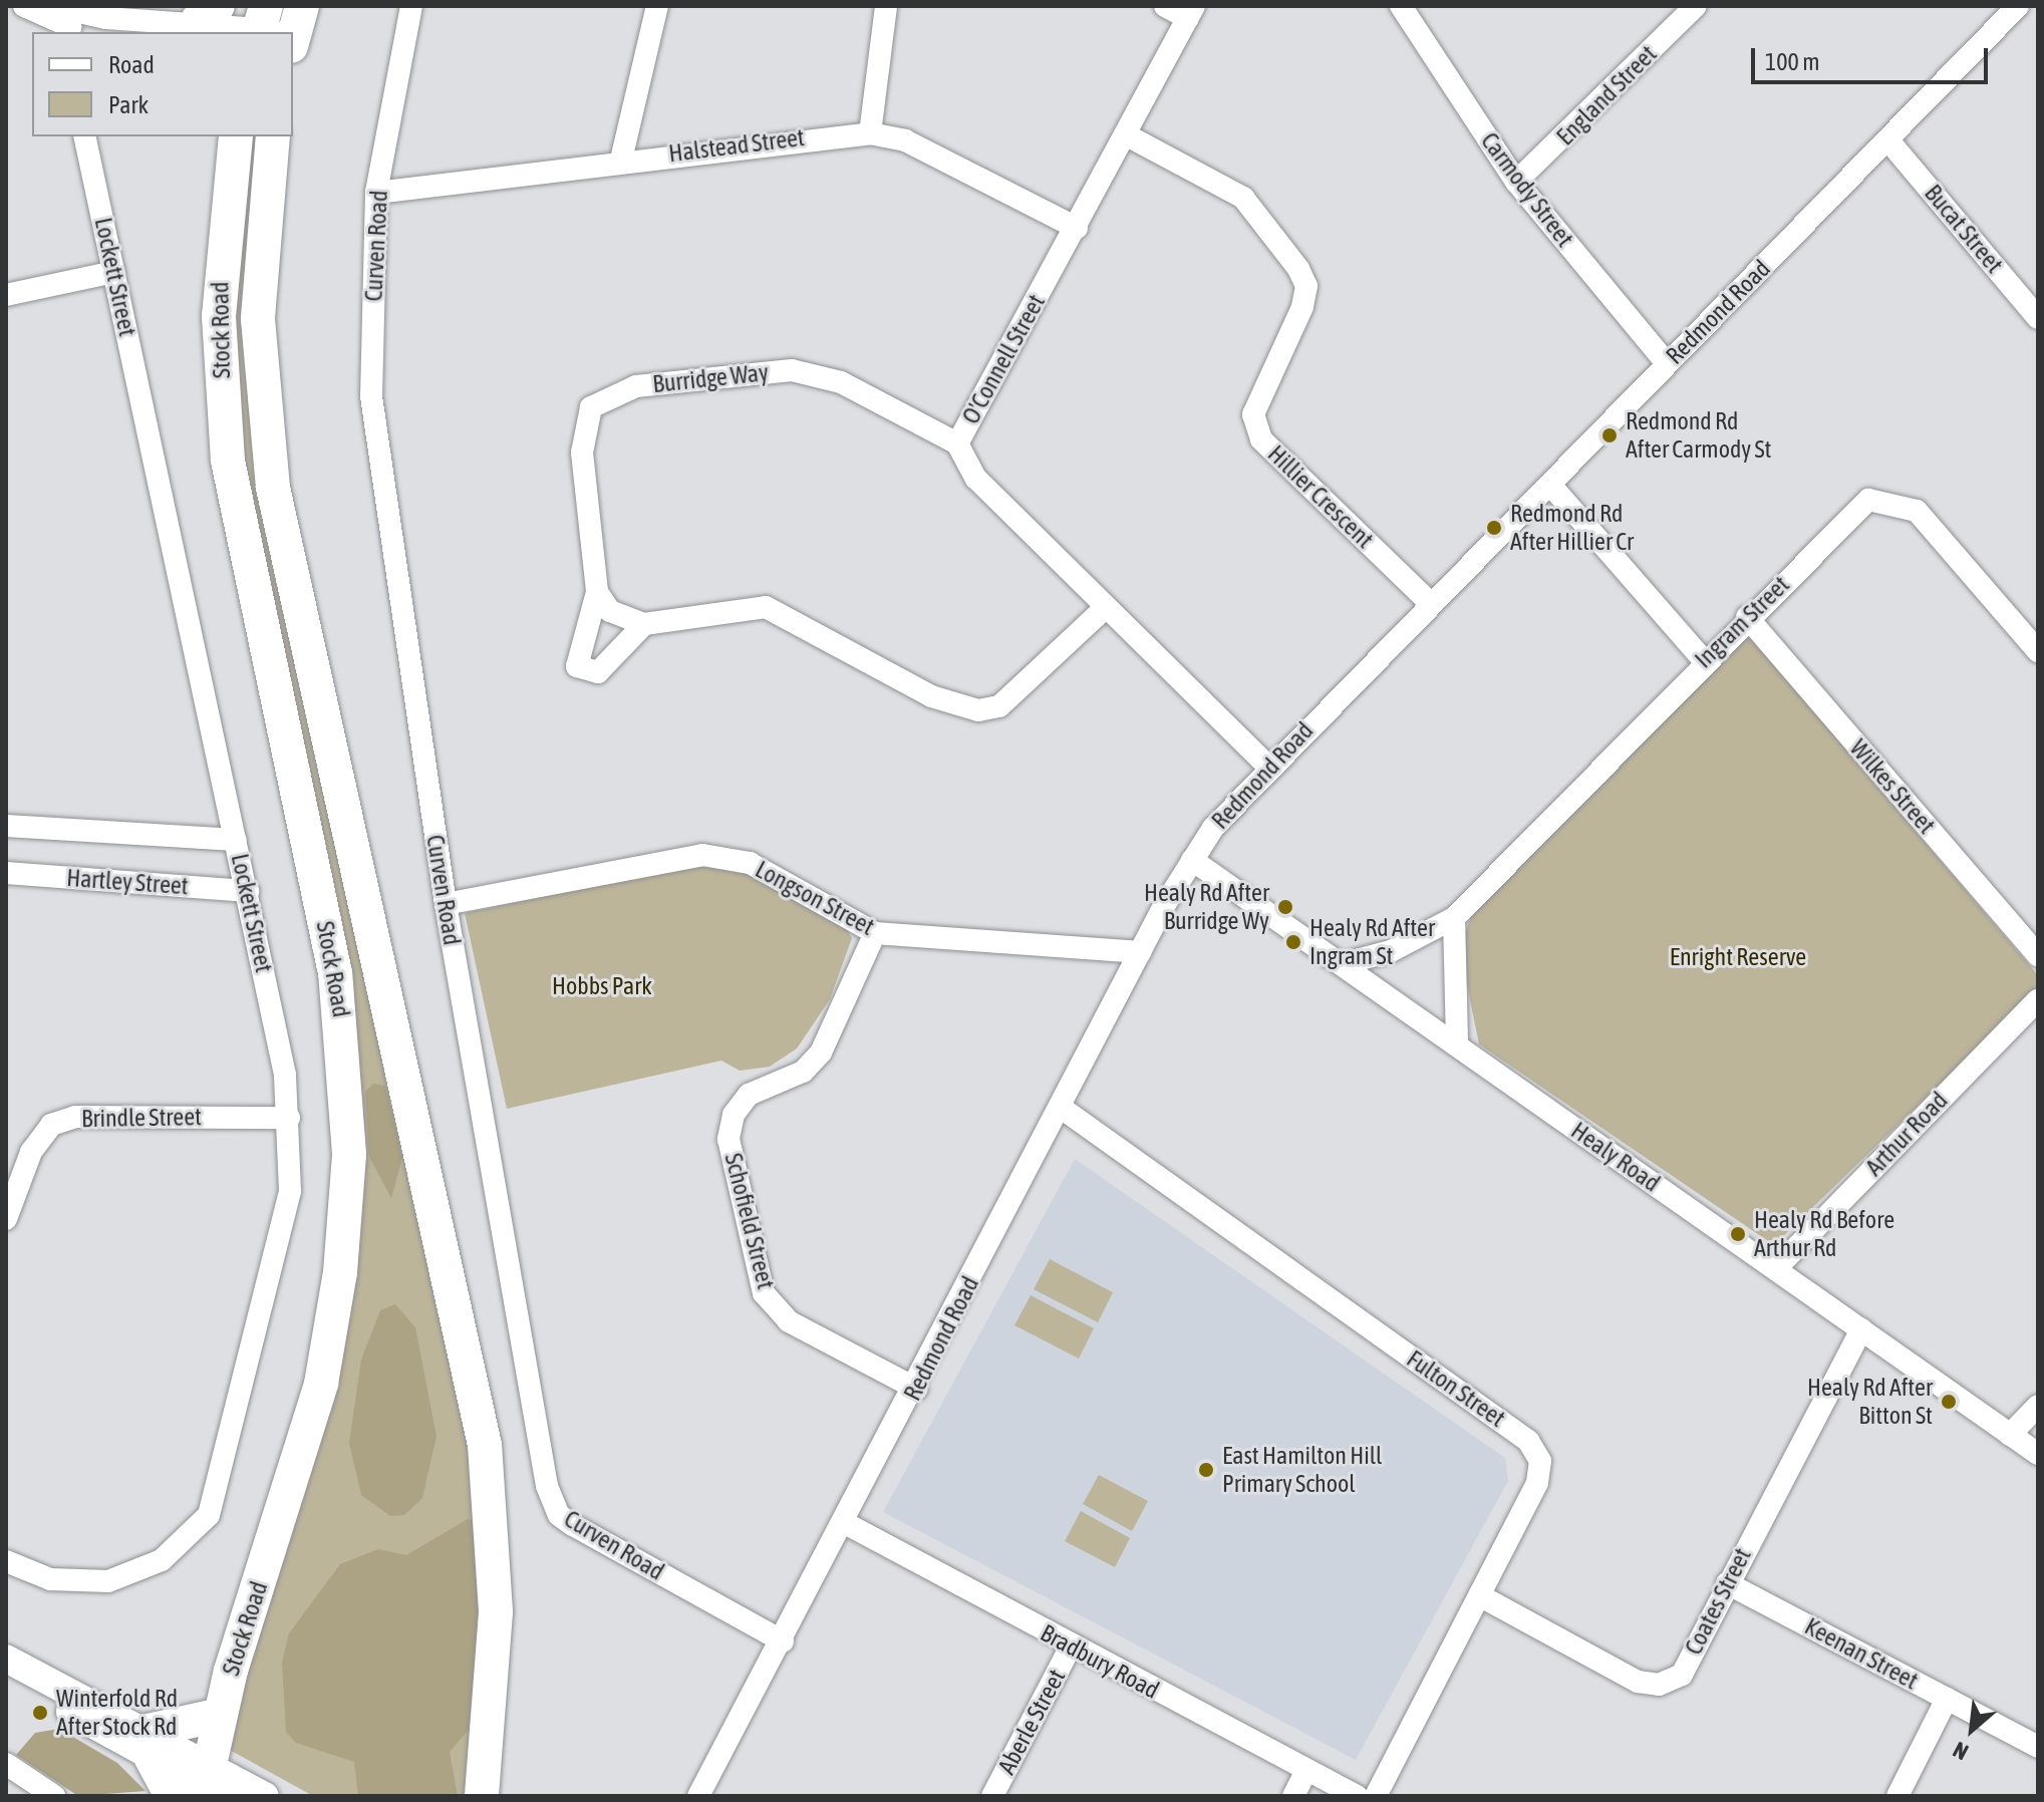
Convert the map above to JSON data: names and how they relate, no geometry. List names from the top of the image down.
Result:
{
  "streets": {
    "highway": ["Stock Road"],
    "street": [
      "England Street",
      "Halstead Street",
      "Carmody Street",
      "Bucat Street",
      "Curven Road",
      "Lockett Street",
      "Redmond Road",
      "O'Connell Street",
      "Burridge Way",
      "Hillier Crescent",
      "Ingram Street",
      "Wilkes Street",
      "Hartley Street",
      "Longson Street",
      "Brindle Street",
      "Arthur Road",
      "Healy Road",
      "Schofield Street",
      "Fulton Street",
      "Coates Street",
      "Keenan Street",
      "Bradbury Road",
      "Aberle Street"
    ]
  },
  "crossings": [
    ["England Street", "Carmody Street"],
    ["Halstead Street", "Curven Road"],
    ["Halstead Street", "O'Connell Street"],
    ["Carmody Street", "Redmond Road"],
    ["Bucat Street", "Redmond Road"],
    ["Curven Road", "Redmond Road"],
    ["Curven Road", "Longson Street"],
    ["Lockett Street", "Hartley Street"],
    ["Lockett Street", "Brindle Street"],
    ["Redmond Road", "O'Connell Street"],
    ["Redmond Road", "Hillier Crescent"],
    ["Redmond Road", "Longson Street"],
    ["Redmond Road", "Healy Road"],
    ["Redmond Road", "Schofield Street"],
    ["Redmond Road", "Fulton Street"],
    ["Redmond Road", "Bradbury Road"],
    ["O'Connell Street", "Burridge Way"],
    ["O'Connell Street", "Hillier Crescent"],
    ["Ingram Street", "Wilkes Street"],
    ["Ingram Street", "Healy Road"],
    ["Longson Street", "Schofield Street"],
    ["Arthur Road", "Healy Road"],
    ["Healy Road", "Coates Street"],
    ["Fulton Street", "Coates Street"],
    ["Coates Street", "Keenan Street"],
    ["Bradbury Road", "Aberle Street"]
  ],
  "parks": ["Enright Reserve", "Hobbs Park"],
  "places": [
    "Redmond Rd After Carmody St",
    "Redmond Rd After Hillier Cr",
    "Healy Rd After Burridge Wy",
    "Healy Rd After Ingram St",
    "Healy Rd Before Arthur Rd",
    "Healy Rd After Bitton St",
    "East Hamilton Hill Primary School",
    "Winterfold Rd After Stock Rd"
  ],
  "legend": ["Road", "Park"],
  "scale_bar": "100 m",
  "north": "bottom left"
}
